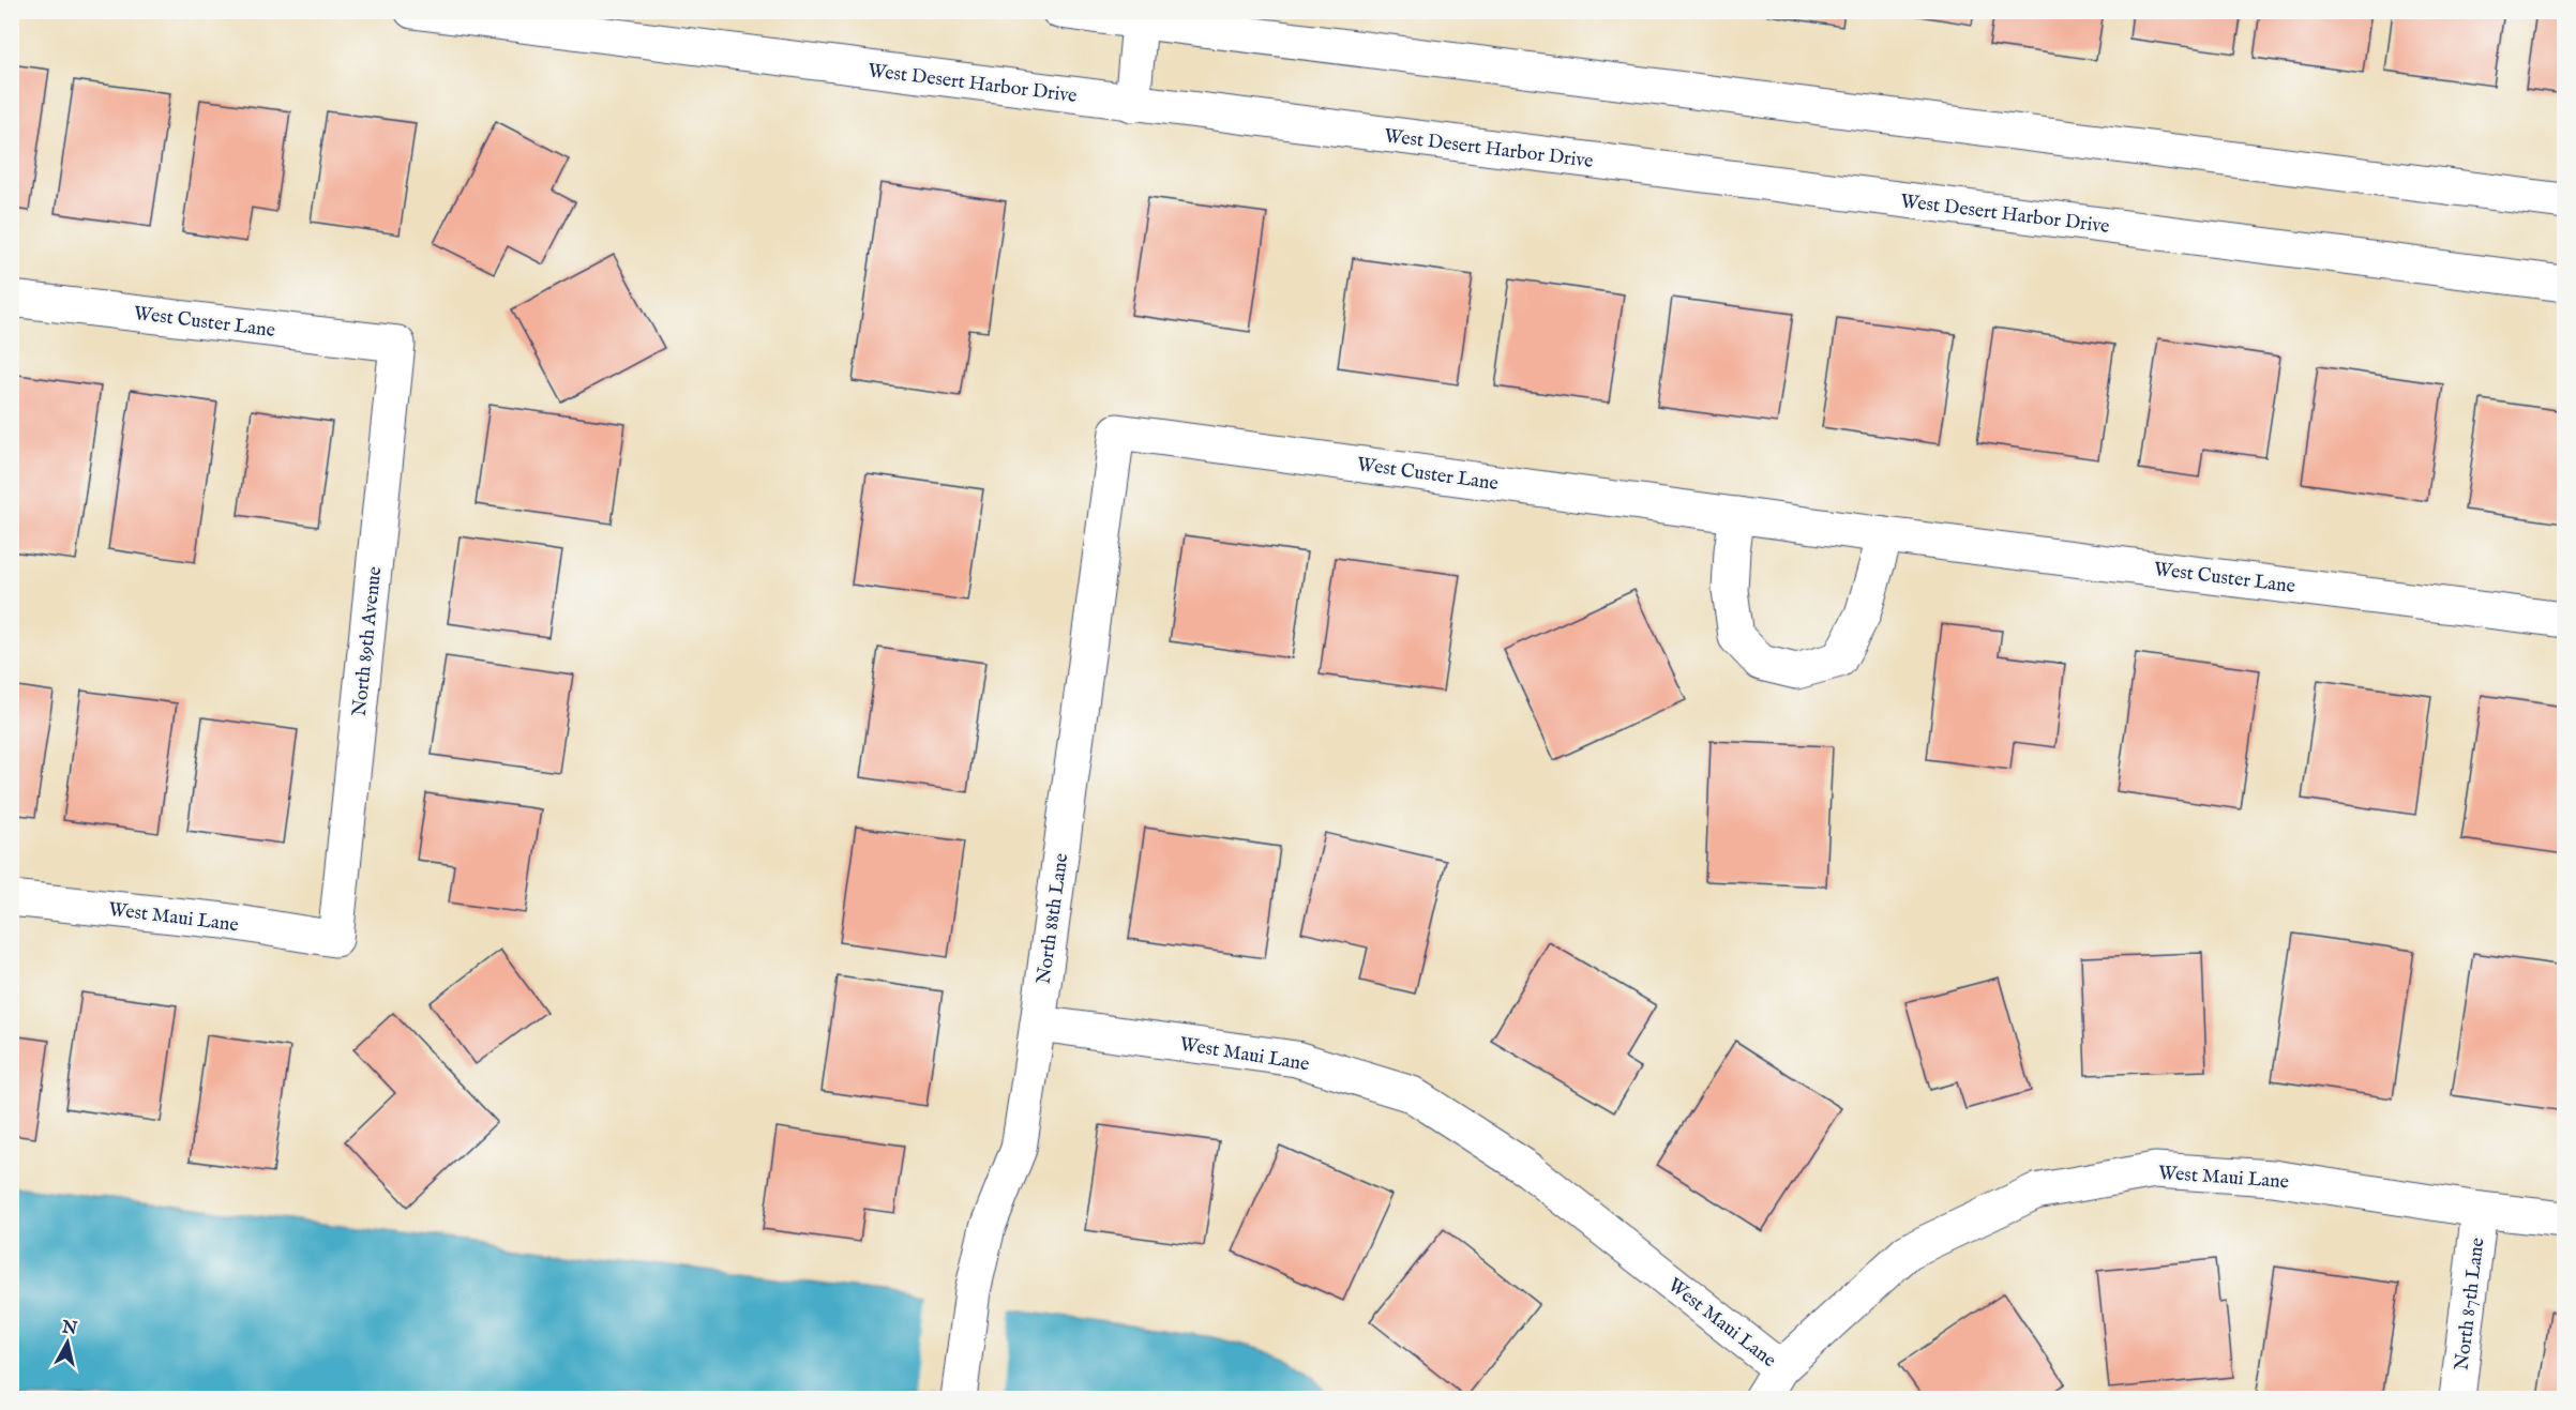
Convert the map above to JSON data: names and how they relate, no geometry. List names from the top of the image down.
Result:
{
  "streets": {
    "street": [
      "West Desert Harbor Drive",
      "West Custer Lane",
      "North 89th Avenue",
      "West Maui Lane",
      "North 88th Lane",
      "North 87th Lane"
    ]
  },
  "crossings": [
    ["West Custer Lane", "North 89th Avenue"],
    ["West Custer Lane", "North 88th Lane"],
    ["North 89th Avenue", "West Maui Lane"],
    ["West Maui Lane", "North 88th Lane"],
    ["West Maui Lane", "North 87th Lane"]
  ],
  "north": "top"
}
